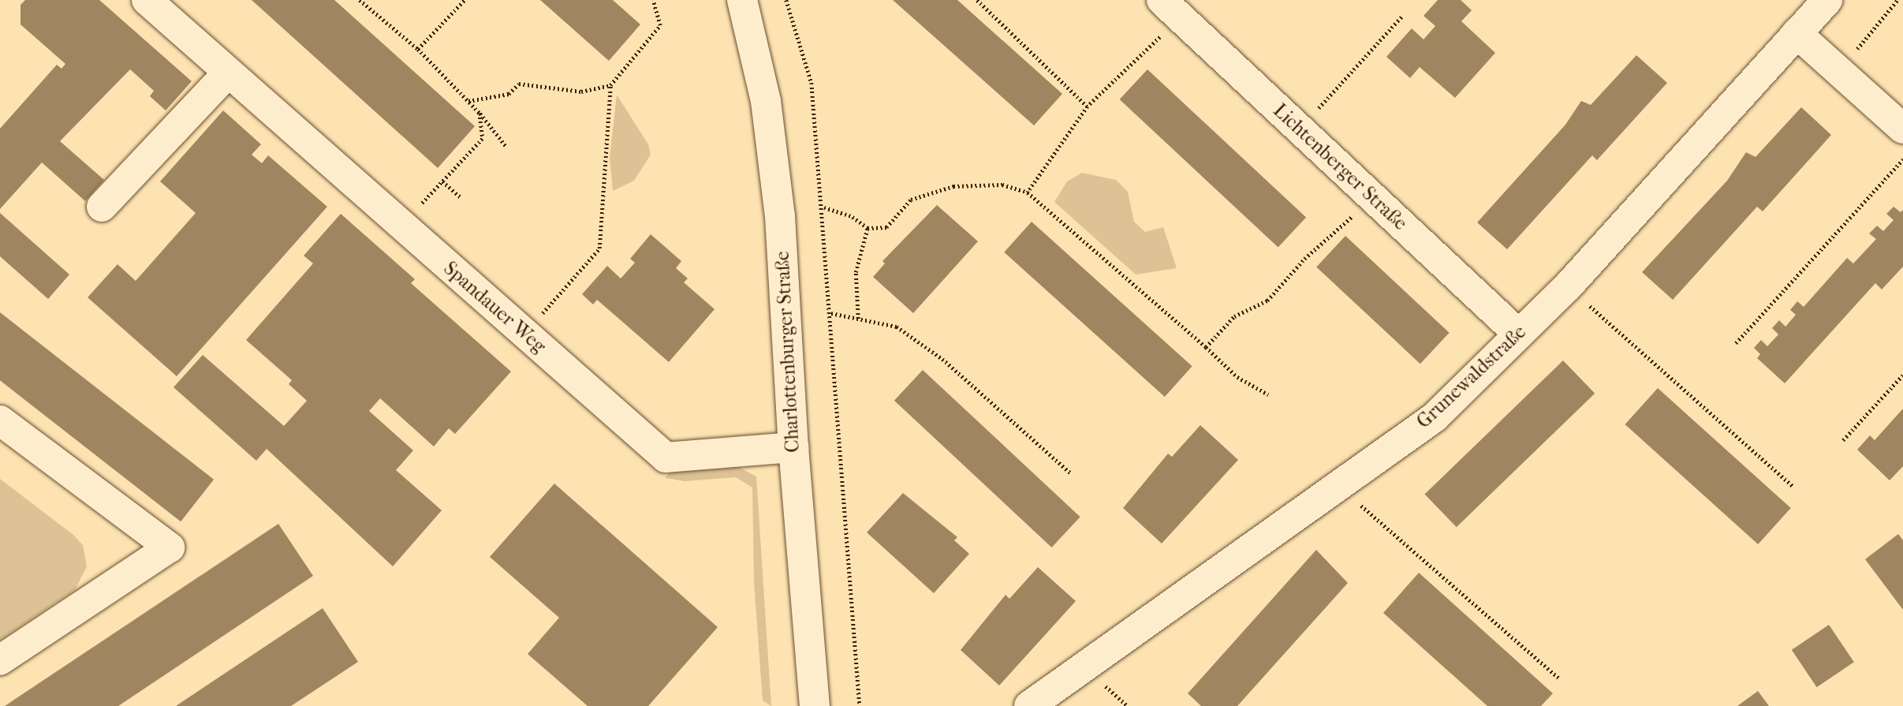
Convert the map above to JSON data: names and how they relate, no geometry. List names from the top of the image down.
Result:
{
  "streets": {
    "street": [
      "Lichtenberger Straße",
      "Spandauer Weg",
      "Charlottenburger Straße",
      "Grunewaldstraße"
    ]
  },
  "crossings": [
    ["Lichtenberger Straße", "Grunewaldstraße"],
    ["Spandauer Weg", "Charlottenburger Straße"]
  ]
}
